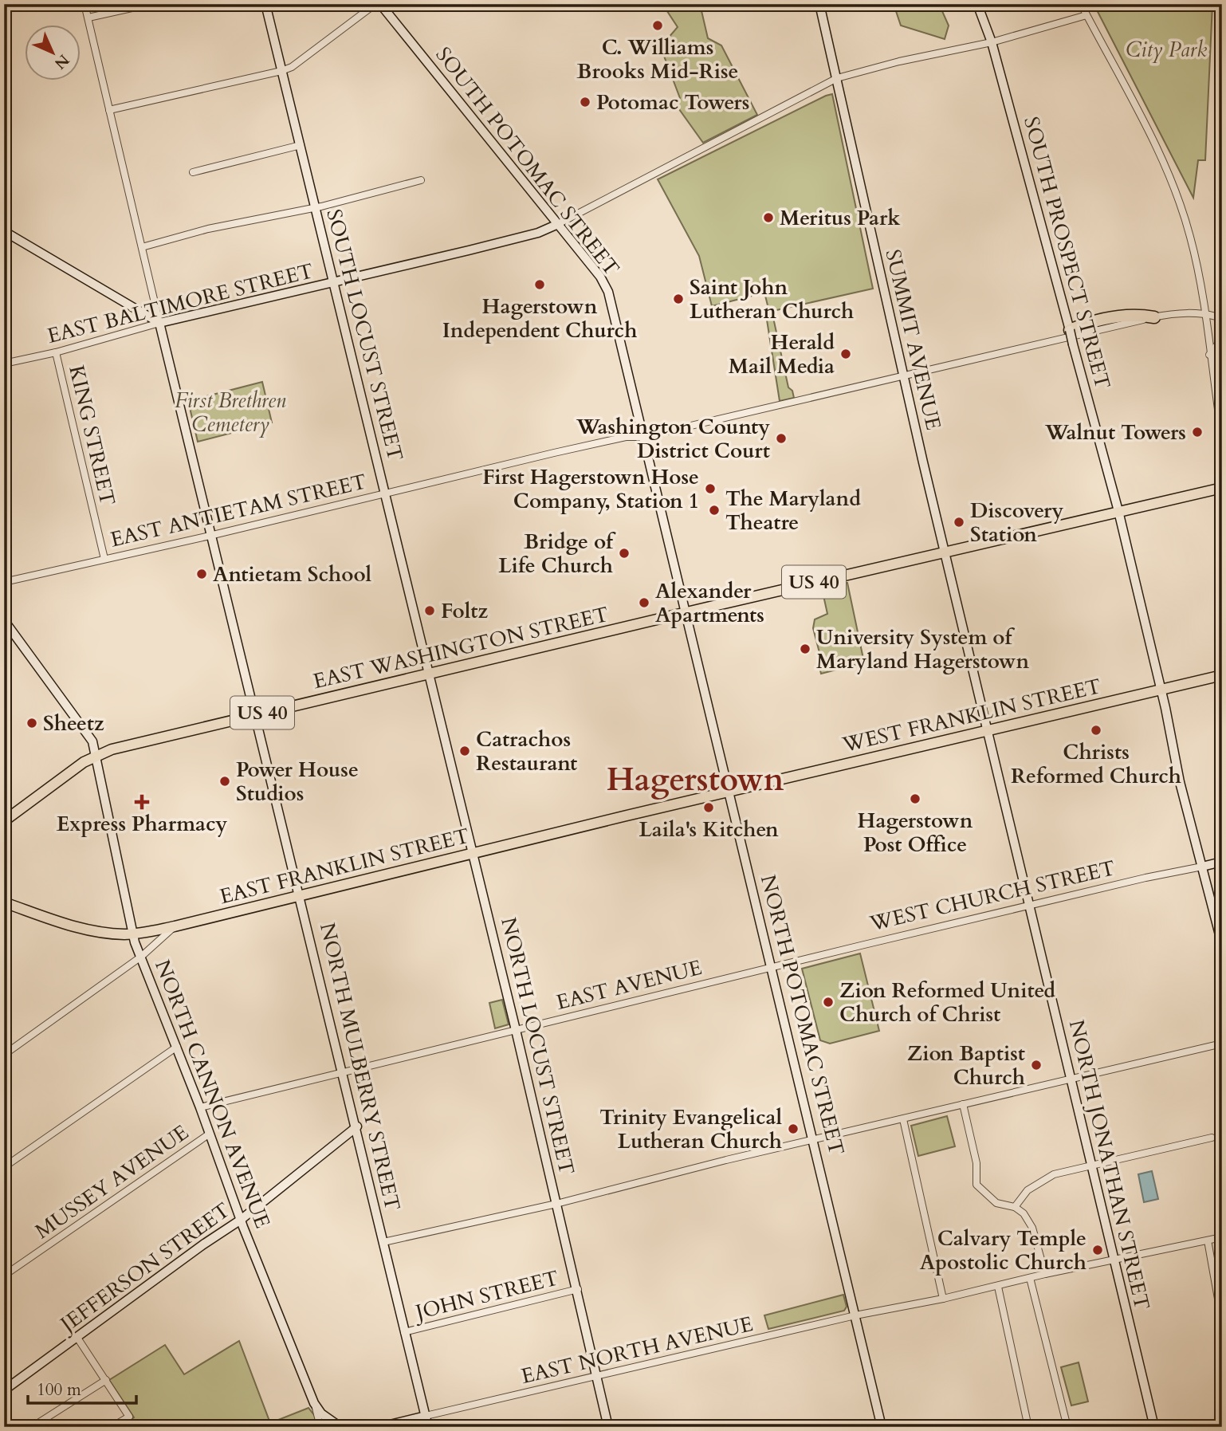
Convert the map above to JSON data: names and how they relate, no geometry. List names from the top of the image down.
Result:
{
  "streets": {
    "main road": [
      "SOUTH POTOMAC STREET",
      "SOUTH PROSPECT STREET",
      "EAST BALTIMORE STREET",
      "SOUTH LOCUST STREET",
      "SUMMIT AVENUE",
      "US 40",
      "EAST WASHINGTON STREET",
      "WEST FRANKLIN STREET",
      "EAST FRANKLIN STREET",
      "WEST CHURCH STREET",
      "NORTH POTOMAC STREET",
      "NORTH LOCUST STREET",
      "NORTH MULBERRY STREET",
      "NORTH CANNON AVENUE",
      "NORTH JONATHAN STREET",
      "JEFFERSON STREET"
    ],
    "street": [
      "KING STREET",
      "EAST ANTIETAM STREET",
      "EAST AVENUE",
      "MUSSEY AVENUE",
      "JOHN STREET",
      "EAST NORTH AVENUE"
    ]
  },
  "crossings": [
    ["SOUTH POTOMAC STREET", "EAST BALTIMORE STREET"],
    ["SOUTH POTOMAC STREET", "EAST ANTIETAM STREET"],
    ["SOUTH POTOMAC STREET", "US 40"],
    ["SOUTH POTOMAC STREET", "EAST WASHINGTON STREET"],
    ["SOUTH POTOMAC STREET", "NORTH POTOMAC STREET"],
    ["SOUTH PROSPECT STREET", "US 40"],
    ["SOUTH PROSPECT STREET", "WEST FRANKLIN STREET"],
    ["SOUTH PROSPECT STREET", "WEST CHURCH STREET"],
    ["EAST BALTIMORE STREET", "SOUTH LOCUST STREET"],
    ["EAST BALTIMORE STREET", "KING STREET"],
    ["EAST BALTIMORE STREET", "NORTH MULBERRY STREET"],
    ["SOUTH LOCUST STREET", "EAST ANTIETAM STREET"],
    ["SOUTH LOCUST STREET", "EAST WASHINGTON STREET"],
    ["SOUTH LOCUST STREET", "NORTH LOCUST STREET"],
    ["SUMMIT AVENUE", "EAST ANTIETAM STREET"],
    ["SUMMIT AVENUE", "US 40"],
    ["SUMMIT AVENUE", "NORTH JONATHAN STREET"],
    ["KING STREET", "EAST ANTIETAM STREET"],
    ["EAST ANTIETAM STREET", "NORTH MULBERRY STREET"],
    ["US 40", "EAST WASHINGTON STREET"],
    ["US 40", "NORTH POTOMAC STREET"],
    ["US 40", "NORTH JONATHAN STREET"],
    ["EAST WASHINGTON STREET", "NORTH POTOMAC STREET"],
    ["EAST WASHINGTON STREET", "NORTH LOCUST STREET"],
    ["EAST WASHINGTON STREET", "NORTH MULBERRY STREET"],
    ["EAST WASHINGTON STREET", "NORTH CANNON AVENUE"],
    ["WEST FRANKLIN STREET", "EAST FRANKLIN STREET"],
    ["WEST FRANKLIN STREET", "NORTH POTOMAC STREET"],
    ["WEST FRANKLIN STREET", "NORTH JONATHAN STREET"],
    ["EAST FRANKLIN STREET", "NORTH POTOMAC STREET"],
    ["EAST FRANKLIN STREET", "NORTH LOCUST STREET"],
    ["EAST FRANKLIN STREET", "NORTH MULBERRY STREET"],
    ["EAST FRANKLIN STREET", "NORTH CANNON AVENUE"],
    ["WEST CHURCH STREET", "EAST AVENUE"],
    ["WEST CHURCH STREET", "NORTH POTOMAC STREET"],
    ["WEST CHURCH STREET", "NORTH JONATHAN STREET"],
    ["EAST AVENUE", "NORTH POTOMAC STREET"],
    ["EAST AVENUE", "NORTH LOCUST STREET"],
    ["EAST AVENUE", "NORTH MULBERRY STREET"],
    ["EAST AVENUE", "NORTH CANNON AVENUE"],
    ["NORTH POTOMAC STREET", "EAST NORTH AVENUE"],
    ["NORTH LOCUST STREET", "JOHN STREET"],
    ["NORTH LOCUST STREET", "EAST NORTH AVENUE"],
    ["NORTH MULBERRY STREET", "JEFFERSON STREET"],
    ["NORTH MULBERRY STREET", "JOHN STREET"],
    ["NORTH MULBERRY STREET", "EAST NORTH AVENUE"],
    ["NORTH CANNON AVENUE", "MUSSEY AVENUE"],
    ["NORTH CANNON AVENUE", "JEFFERSON STREET"],
    ["NORTH JONATHAN STREET", "EAST NORTH AVENUE"]
  ],
  "districts": ["Hagerstown"],
  "parks": ["City Park", "First Brethren Cemetery"],
  "places": {
    "other": [
      "C. Williams Brooks Mid‐Rise",
      "Potomac Towers",
      "Meritus Park",
      "Hagerstown Independent Church",
      "Saint John Lutheran Church",
      "Herald Mail Media",
      "Walnut Towers",
      "Washington County District Court",
      "First Hagerstown Hose Company, Station 1",
      "The Maryland Theatre",
      "Discovery Station",
      "Bridge of Life Church",
      "Antietam School",
      "Alexander Apartments",
      "Foltz",
      "University System of Maryland Hagerstown",
      "Sheetz",
      "Christs Reformed Church",
      "Catrachos Restaurant",
      "Power House Studios",
      "Hagerstown Post Office",
      "Laila's Kitchen",
      "Zion Reformed United Church of Christ",
      "Zion Baptist Church",
      "Trinity Evangelical Lutheran Church",
      "Calvary Temple Apostolic Church"
    ],
    "health": ["Express Pharmacy"]
  },
  "scale_bar": "100 m",
  "north": "bottom right"
}
